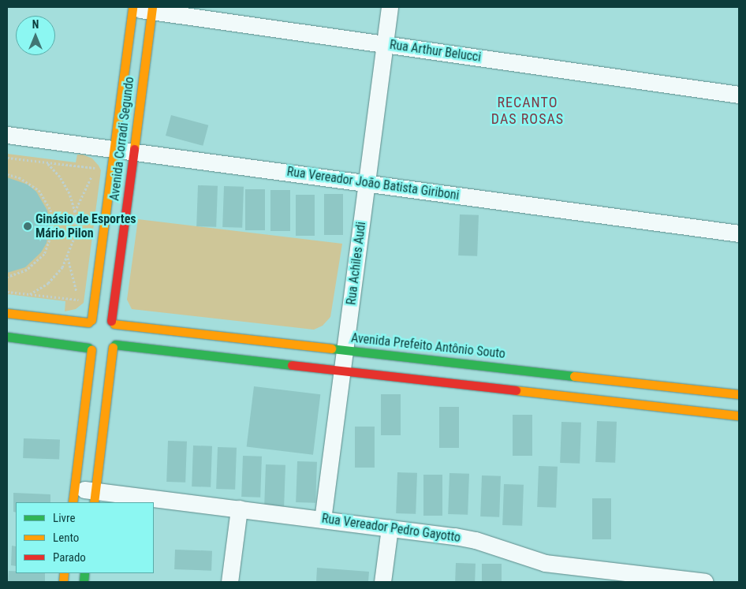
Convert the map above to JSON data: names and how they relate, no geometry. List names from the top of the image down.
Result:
{
  "streets": {
    "street": [
      "Rua Arthur Belucci",
      "Avenida Corradi Segundo",
      "Rua Vereador João Batista Giriboni",
      "Rua Achiles Audi",
      "Avenida Prefeito Antônio Souto",
      "Rua Vereador Pedro Gayotto"
    ]
  },
  "crossings": [
    ["Rua Arthur Belucci", "Avenida Corradi Segundo"],
    ["Rua Arthur Belucci", "Rua Achiles Audi"],
    ["Avenida Corradi Segundo", "Rua Vereador João Batista Giriboni"],
    ["Avenida Corradi Segundo", "Avenida Prefeito Antônio Souto"],
    ["Rua Vereador João Batista Giriboni", "Rua Achiles Audi"],
    ["Rua Achiles Audi", "Avenida Prefeito Antônio Souto"],
    ["Rua Achiles Audi", "Rua Vereador Pedro Gayotto"]
  ],
  "districts": ["RECANTO DAS ROSAS"],
  "places": ["Ginásio de Esportes Mário Pilon"],
  "legend": ["Livre", "Lento", "Parado"],
  "north": "top"
}
